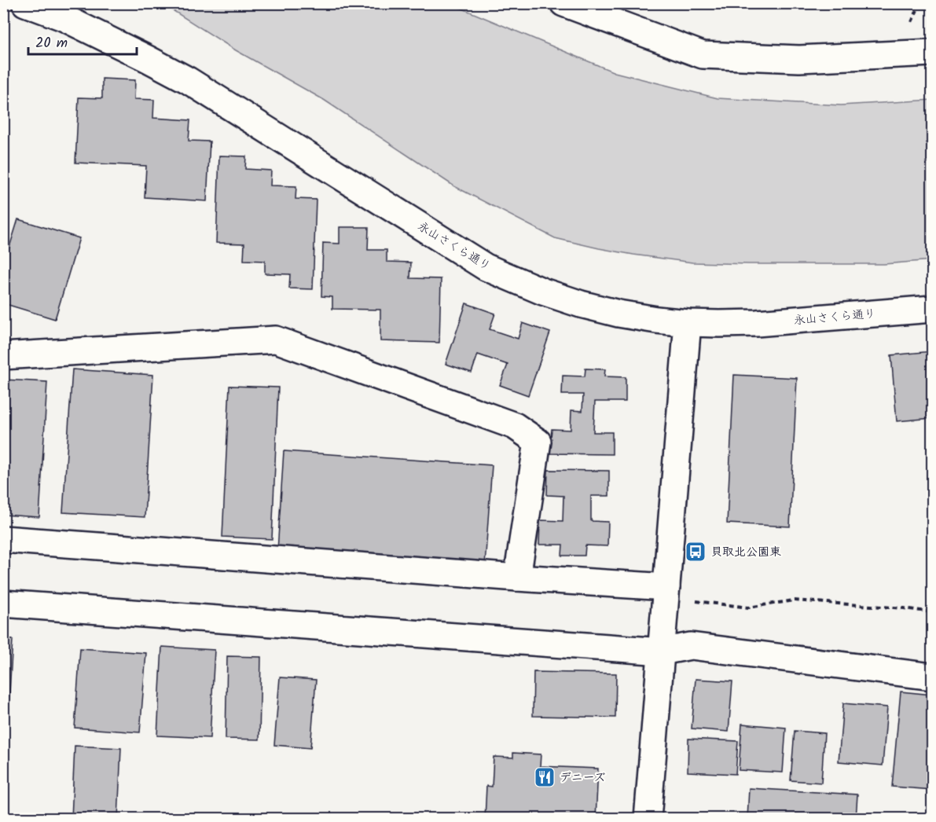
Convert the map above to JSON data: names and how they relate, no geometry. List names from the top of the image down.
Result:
{
  "streets": {
    "street": ["永山さくら通り"]
  },
  "places": {
    "bus stop": ["貝取北公園東"],
    "restaurant": ["デニーズ"]
  },
  "scale_bar": "20 m"
}
